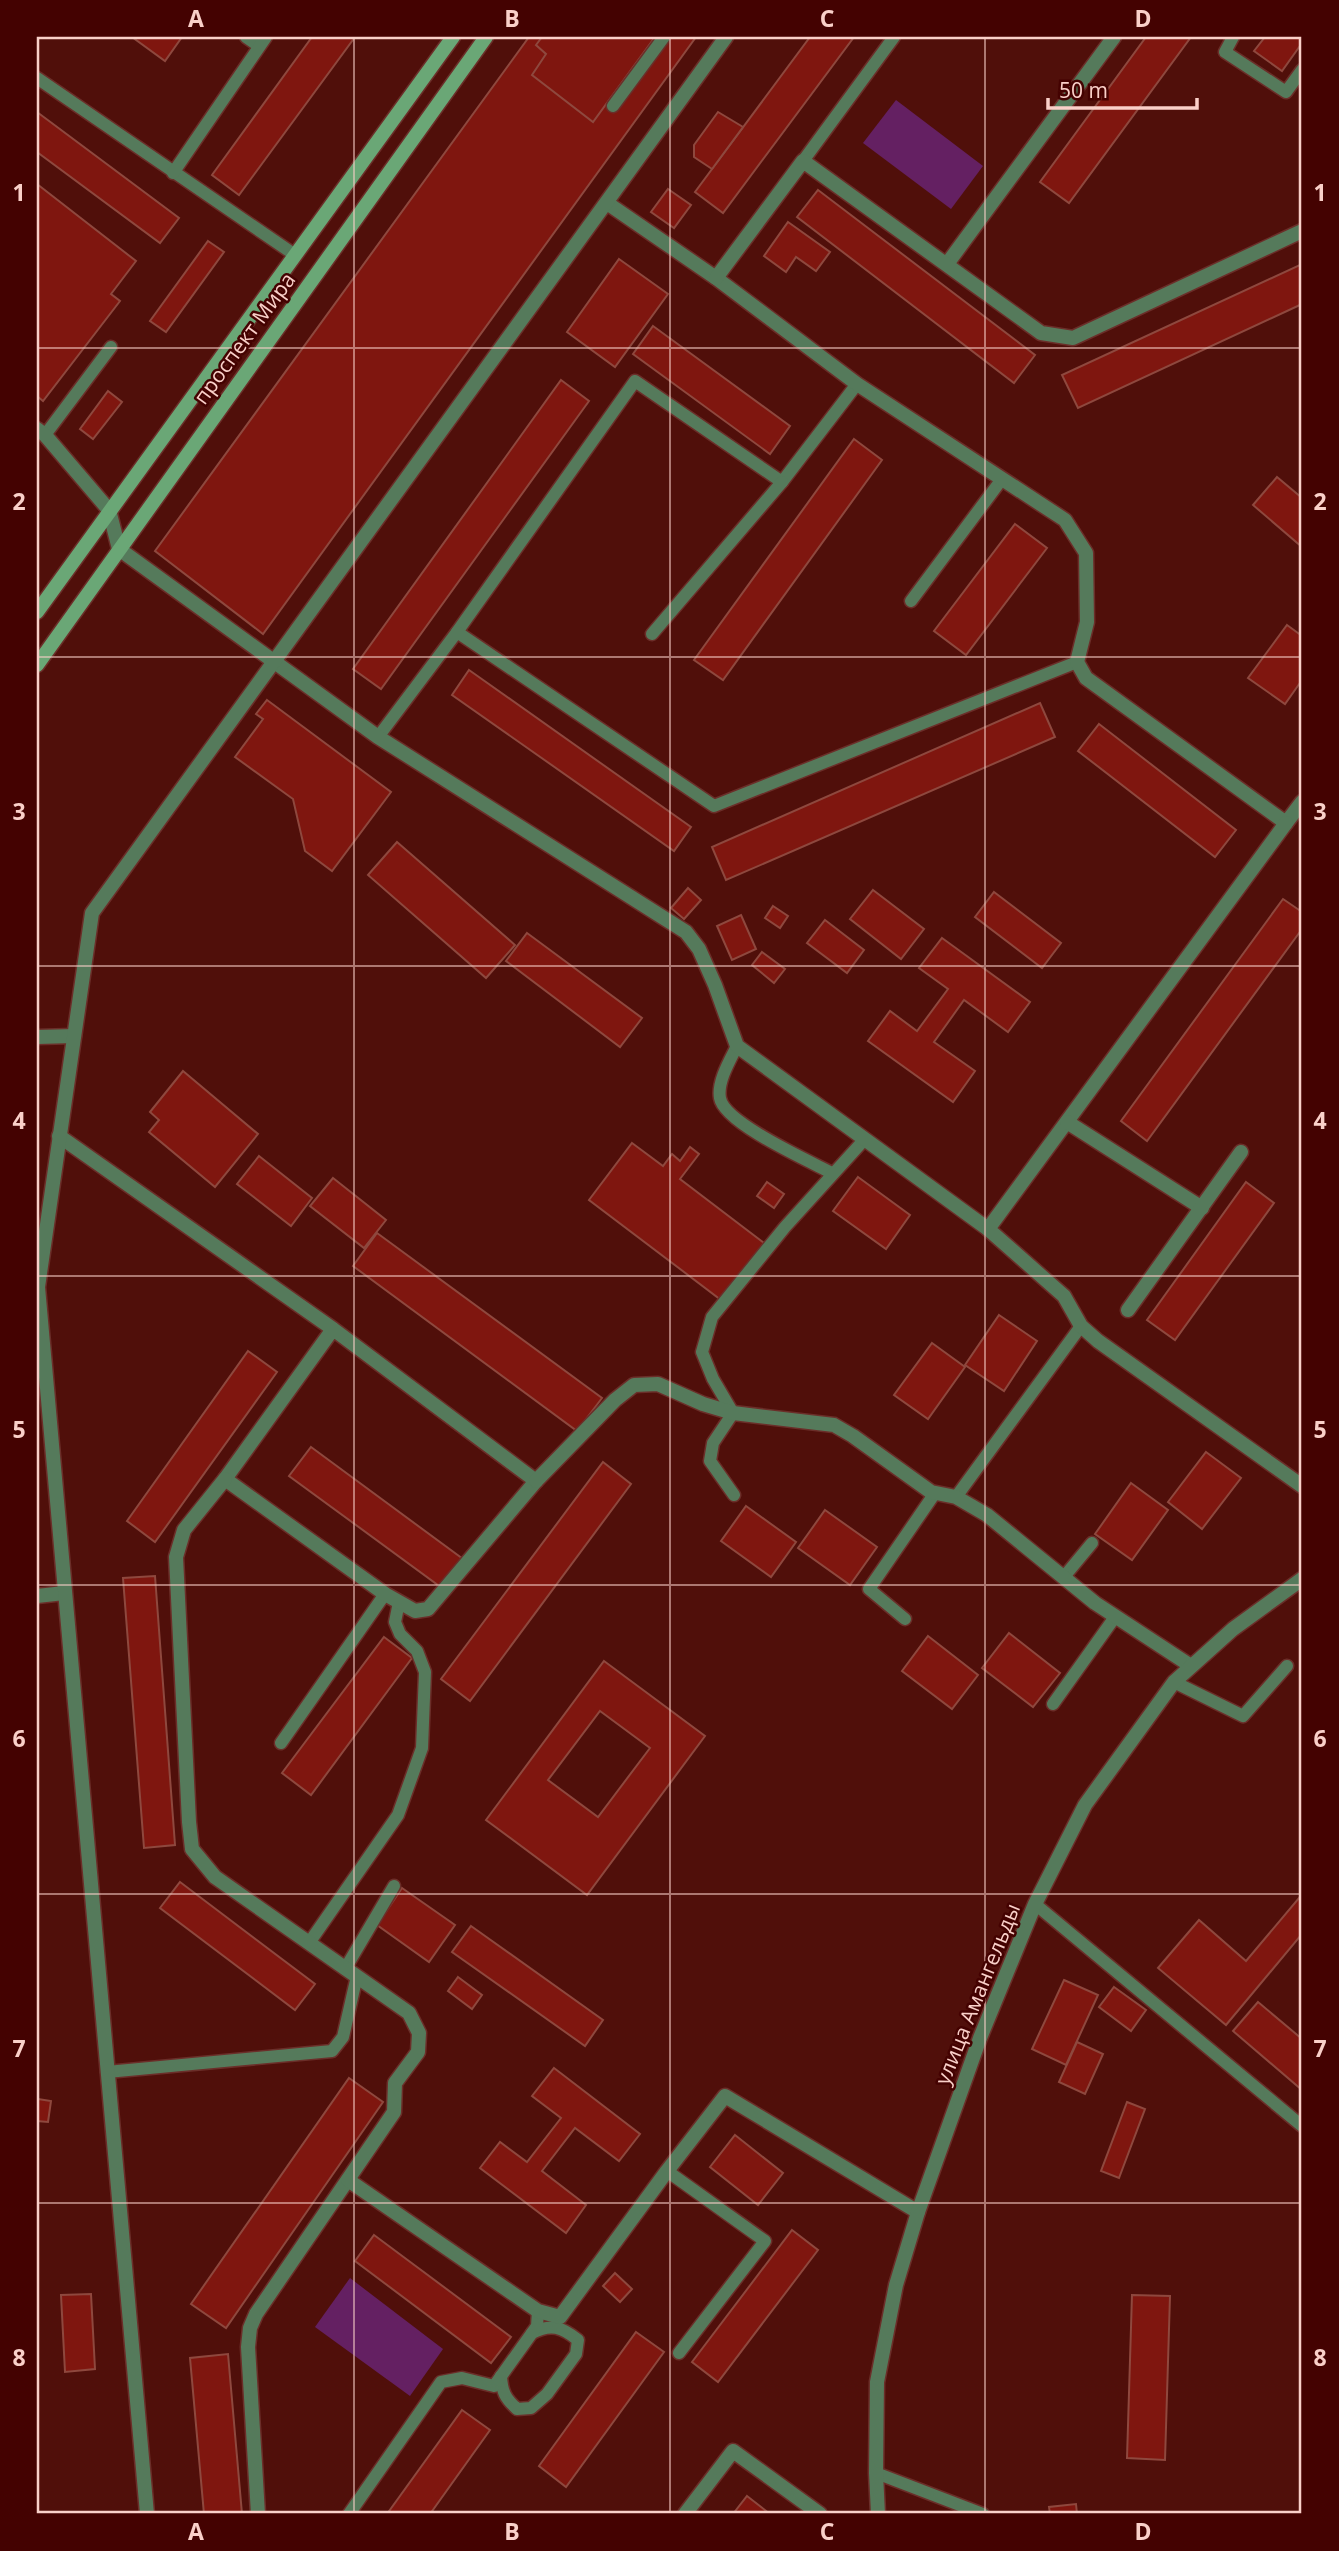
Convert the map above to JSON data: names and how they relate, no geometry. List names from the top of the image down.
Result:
{
  "streets": {
    "main road": ["проспект Мира"],
    "street": ["улица Амангельды"]
  },
  "scale_bar": "50 m",
  "grid": {
    "columns": [
      "A",
      "B",
      "C",
      "D"
    ],
    "rows": [
      "1",
      "2",
      "3",
      "4",
      "5",
      "6",
      "7",
      "8"
    ]
  }
}
